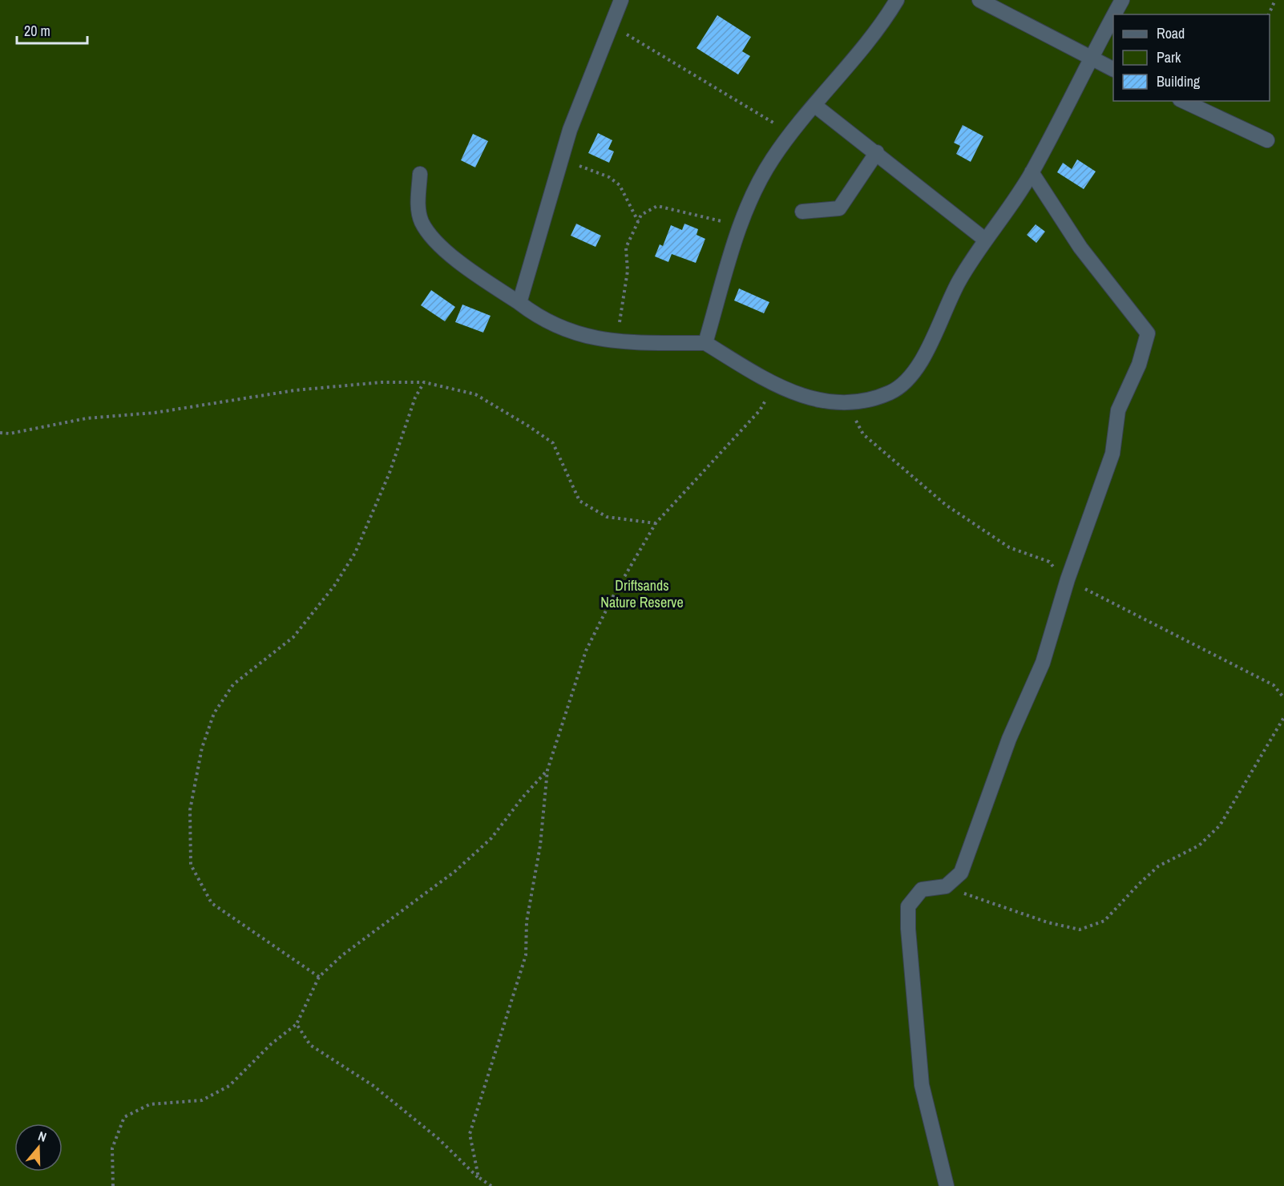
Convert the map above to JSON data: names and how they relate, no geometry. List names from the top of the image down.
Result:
{
  "parks": ["Driftsands Nature Reserve"],
  "legend": ["Road", "Park", "Building"],
  "scale_bar": "20 m",
  "north": "top"
}
